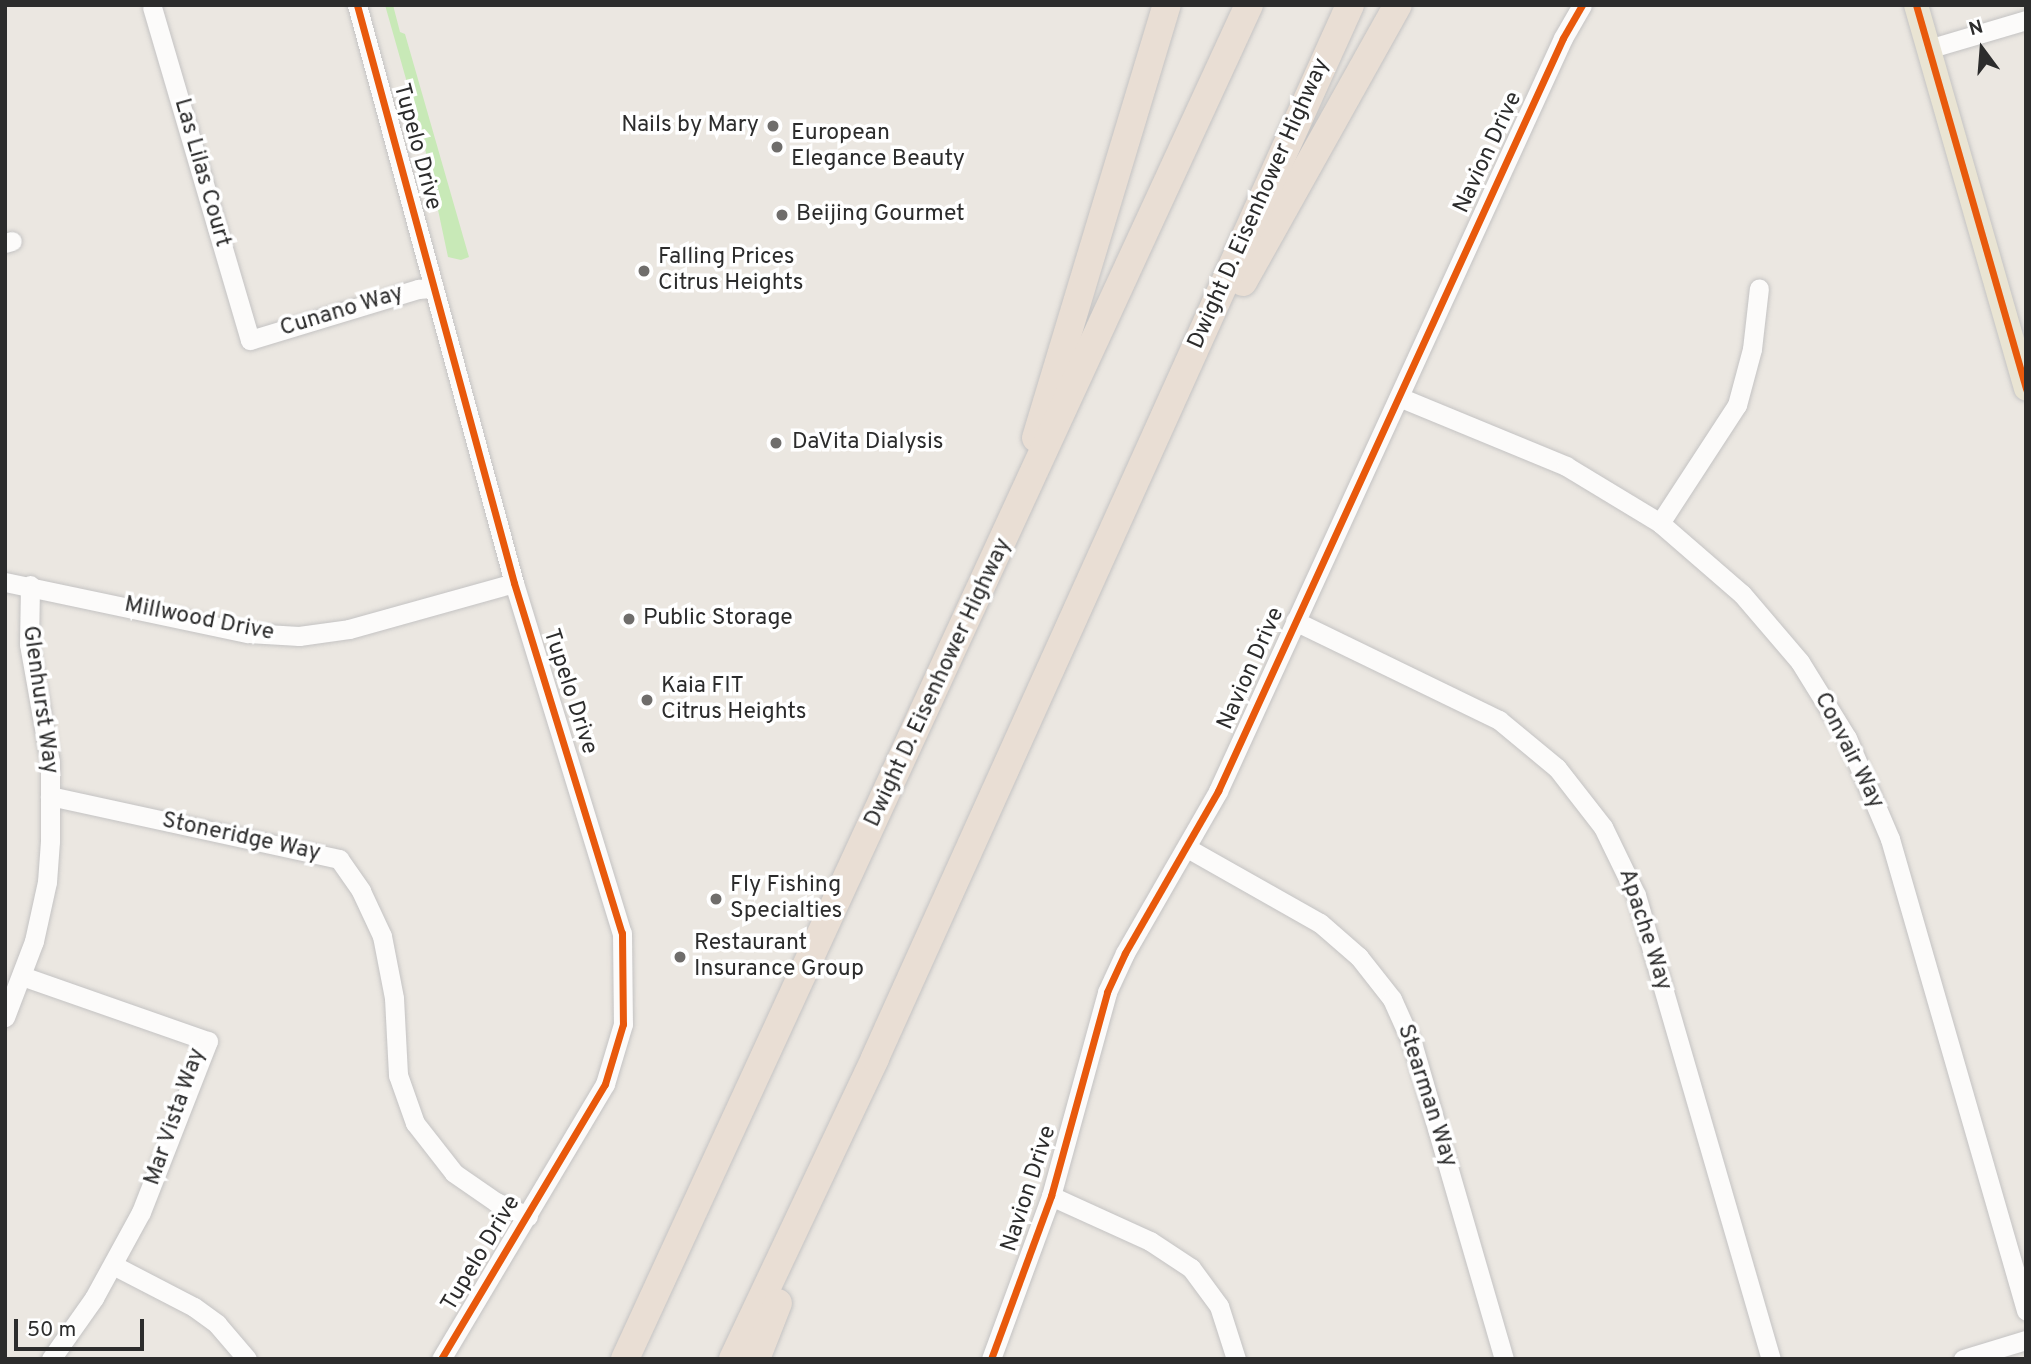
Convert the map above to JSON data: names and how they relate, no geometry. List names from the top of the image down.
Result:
{
  "streets": {
    "highway": ["Dwight D. Eisenhower Highway"],
    "street": [
      "Tupelo Drive",
      "Navion Drive",
      "Las Lilas Court",
      "Cunano Way",
      "Millwood Drive",
      "Glenhurst Way",
      "Convair Way",
      "Stoneridge Way",
      "Apache Way",
      "Stearman Way",
      "Mar Vista Way"
    ]
  },
  "crossings": [
    ["Tupelo Drive", "Cunano Way"],
    ["Tupelo Drive", "Millwood Drive"],
    ["Tupelo Drive", "Stoneridge Way"],
    ["Navion Drive", "Convair Way"],
    ["Navion Drive", "Apache Way"],
    ["Navion Drive", "Stearman Way"],
    ["Las Lilas Court", "Cunano Way"],
    ["Millwood Drive", "Glenhurst Way"],
    ["Glenhurst Way", "Stoneridge Way"],
    ["Glenhurst Way", "Mar Vista Way"]
  ],
  "places": [
    "Nails by Mary",
    "European Elegance Beauty",
    "Beijing Gourmet",
    "Falling Prices Citrus Heights",
    "DaVita Dialysis",
    "Public Storage",
    "Kaia FIT Citrus Heights",
    "Fly Fishing Specialties",
    "Restaurant Insurance Group"
  ],
  "scale_bar": "50 m",
  "north": "top"
}
